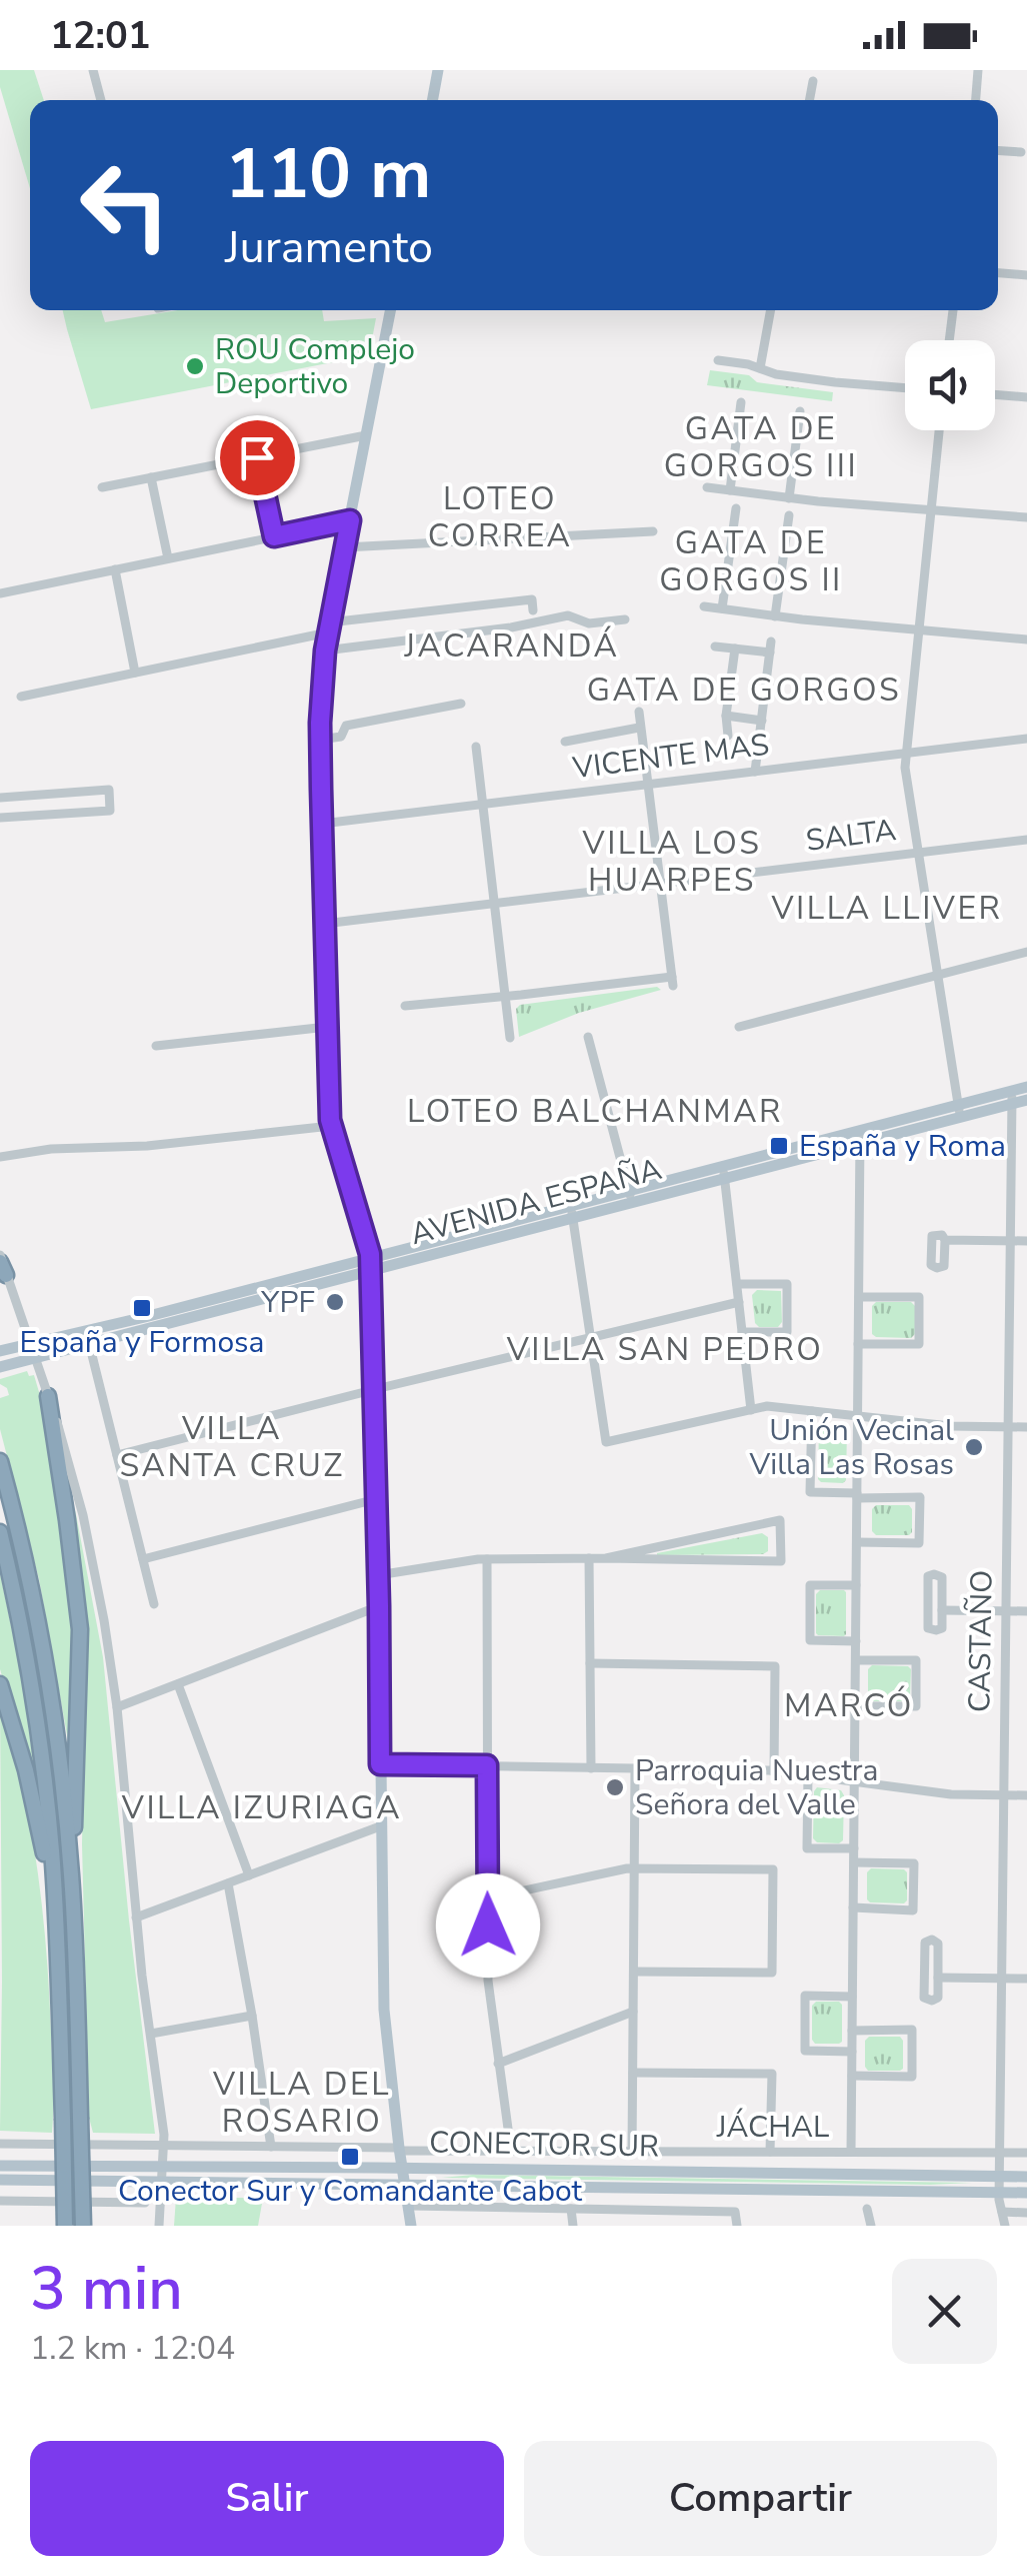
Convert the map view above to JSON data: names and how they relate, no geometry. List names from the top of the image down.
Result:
{
  "streets": {
    "main road": ["AVENIDA ESPAÑA", "CONECTOR SUR"],
    "street": [
      "VICENTE MAS",
      "SALTA",
      "CASTAÑO",
      "JÁCHAL"
    ]
  },
  "crossings": [
    ["AVENIDA ESPAÑA", "CASTAÑO"],
    ["CASTAÑO", "JÁCHAL"],
    ["CASTAÑO", "CONECTOR SUR"]
  ],
  "districts": [
    "GATA DE GORGOS III",
    "LOTEO CORREA",
    "GATA DE GORGOS II",
    "JACARANDÁ",
    "GATA DE GORGOS",
    "VILLA LOS HUARPES",
    "VILLA LLIVER",
    "LOTEO BALCHANMAR",
    "VILLA SAN PEDRO",
    "VILLA SANTA CRUZ",
    "MARCÓ",
    "VILLA IZURIAGA",
    "VILLA DEL ROSARIO"
  ],
  "places": {
    "other": [
      "ROU Complejo Deportivo",
      "YPF",
      "Unión Vecinal Villa Las Rosas",
      "Parroquia Nuestra Señora del Valle"
    ],
    "transit": ["España y Roma", "España y Formosa", "Conector Sur y Comandante Cabot"]
  },
  "page": {
    "status": "12:01",
    "turn": ["110 m", "Juramento"],
    "heading": ["3 min", "1.2 km · 12:04"],
    "buttons": ["Salir", "Compartir"]
  }
}
